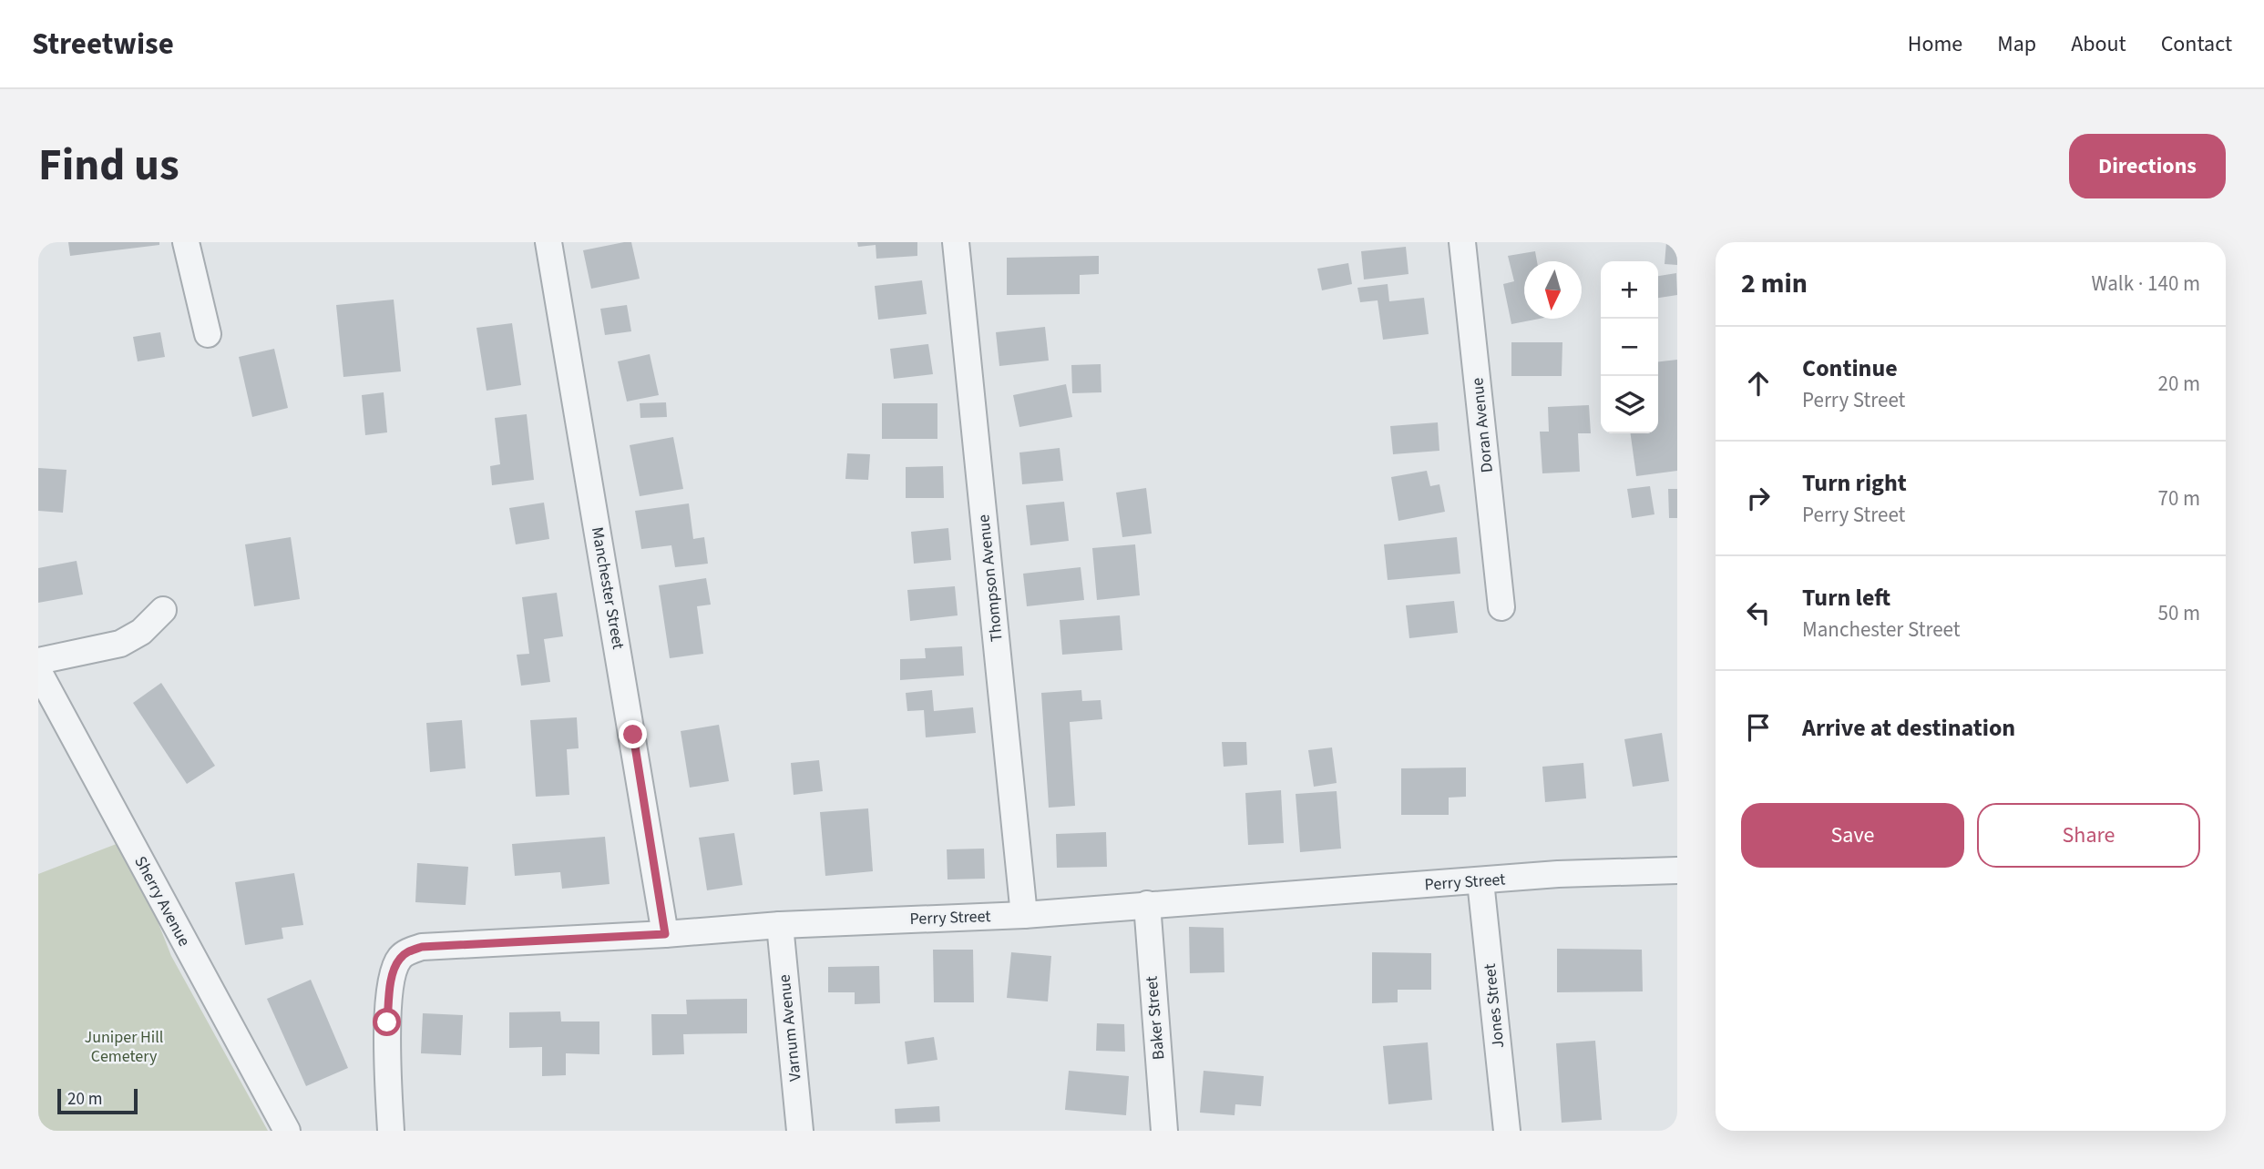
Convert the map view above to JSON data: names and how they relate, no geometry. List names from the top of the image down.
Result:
{
  "streets": {
    "street": [
      "Doran Avenue",
      "Thompson Avenue",
      "Manchester Street",
      "Perry Street",
      "Sherry Avenue",
      "Jones Street",
      "Baker Street",
      "Varnum Avenue"
    ]
  },
  "crossings": [
    ["Thompson Avenue", "Perry Street"],
    ["Manchester Street", "Perry Street"],
    ["Perry Street", "Jones Street"],
    ["Perry Street", "Baker Street"],
    ["Perry Street", "Varnum Avenue"]
  ],
  "parks": ["Juniper Hill Cemetery"],
  "scale_bar": "20 m",
  "north": "bottom",
  "page": {
    "header": "Streetwise",
    "nav": [
      "Home",
      "Map",
      "About",
      "Contact"
    ],
    "title": "Find us",
    "buttons": [
      "Directions",
      ["Save", "Share"]
    ],
    "heading": ["2 min", "Walk · 140 m"],
    "map_buttons": ["+", "−"],
    "list": [
      ["Continue", "Perry Street", "20 m"],
      ["Turn right", "Perry Street", "70 m"],
      ["Turn left", "Manchester Street", "50 m"],
      "Arrive at destination"
    ],
    "scale": "20 m"
  }
}
